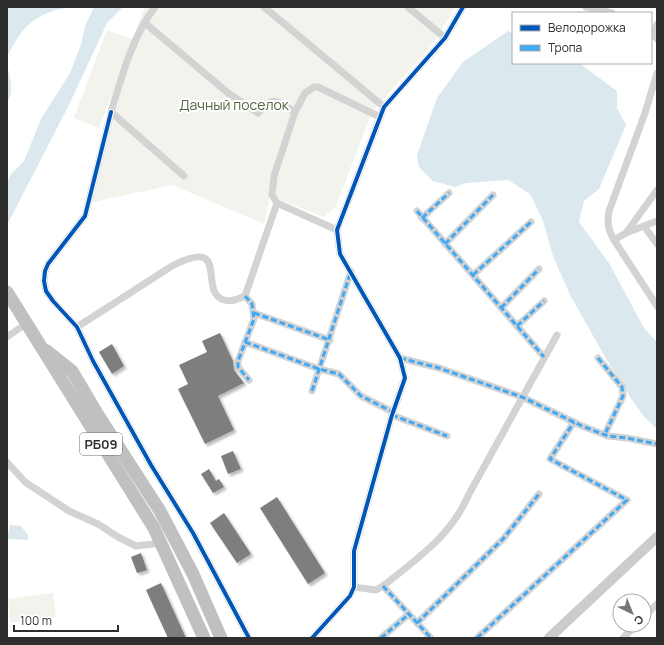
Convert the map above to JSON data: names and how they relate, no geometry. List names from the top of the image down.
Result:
{
  "streets": {
    "highway": ["РБ09"]
  },
  "parks": ["Дачный поселок"],
  "legend": ["Велодорожка", "Тропа"],
  "scale_bar": "100 m",
  "north": "bottom right"
}
